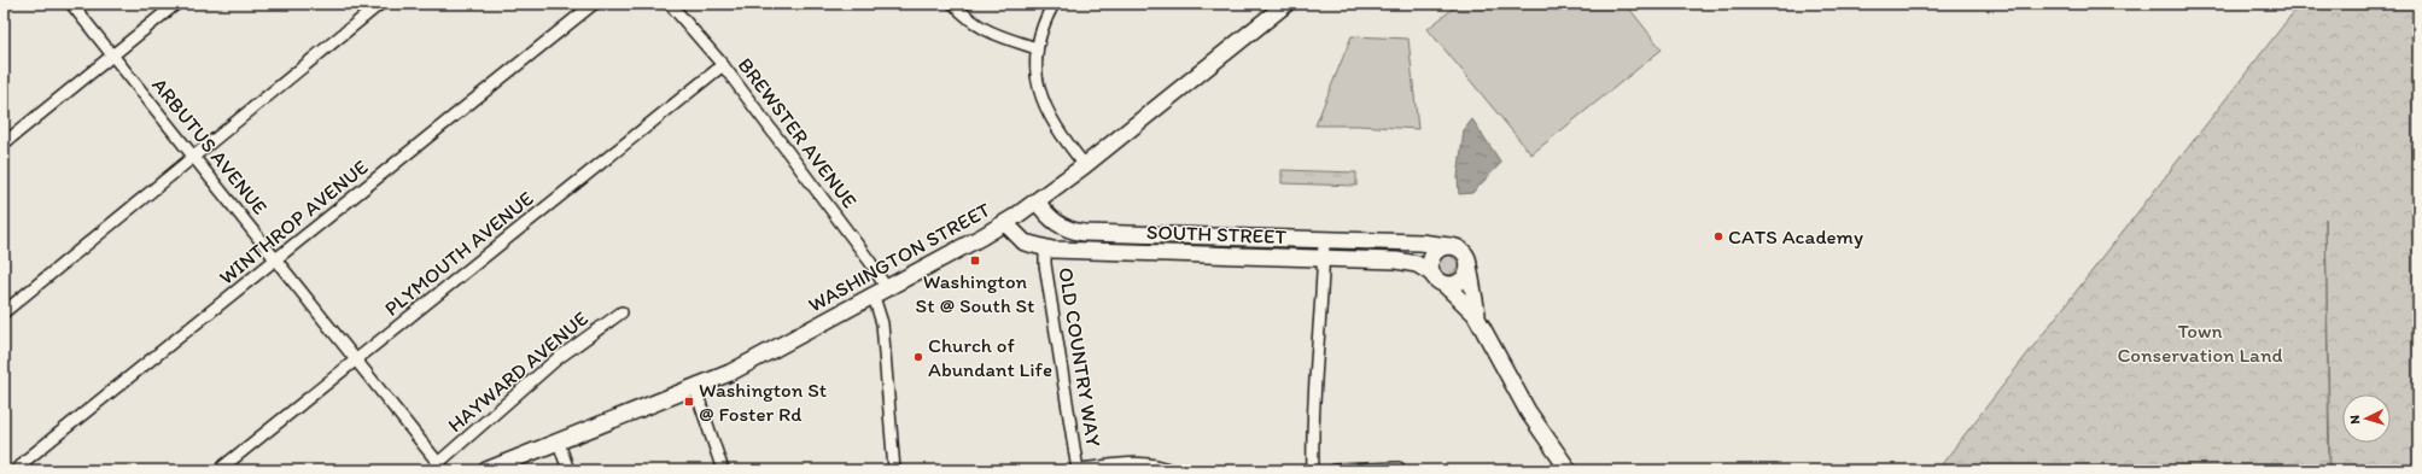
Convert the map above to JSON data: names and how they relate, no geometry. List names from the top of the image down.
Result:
{
  "streets": {
    "main road": ["SOUTH STREET", "WASHINGTON STREET"],
    "street": [
      "BREWSTER AVENUE",
      "ARBUTUS AVENUE",
      "WINTHROP AVENUE",
      "PLYMOUTH AVENUE",
      "OLD COUNTRY WAY",
      "HAYWARD AVENUE"
    ]
  },
  "crossings": [
    ["BREWSTER AVENUE", "PLYMOUTH AVENUE"],
    ["BREWSTER AVENUE", "WASHINGTON STREET"],
    ["ARBUTUS AVENUE", "WINTHROP AVENUE"],
    ["ARBUTUS AVENUE", "PLYMOUTH AVENUE"],
    ["ARBUTUS AVENUE", "HAYWARD AVENUE"],
    ["SOUTH STREET", "WASHINGTON STREET"],
    ["SOUTH STREET", "OLD COUNTRY WAY"]
  ],
  "parks": ["Town Conservation Land"],
  "places": {
    "other": ["CATS Academy", "Church of Abundant Life"],
    "transit": ["Washington St @ South St", "Washington St @ Foster Rd"]
  },
  "north": "left"
}
